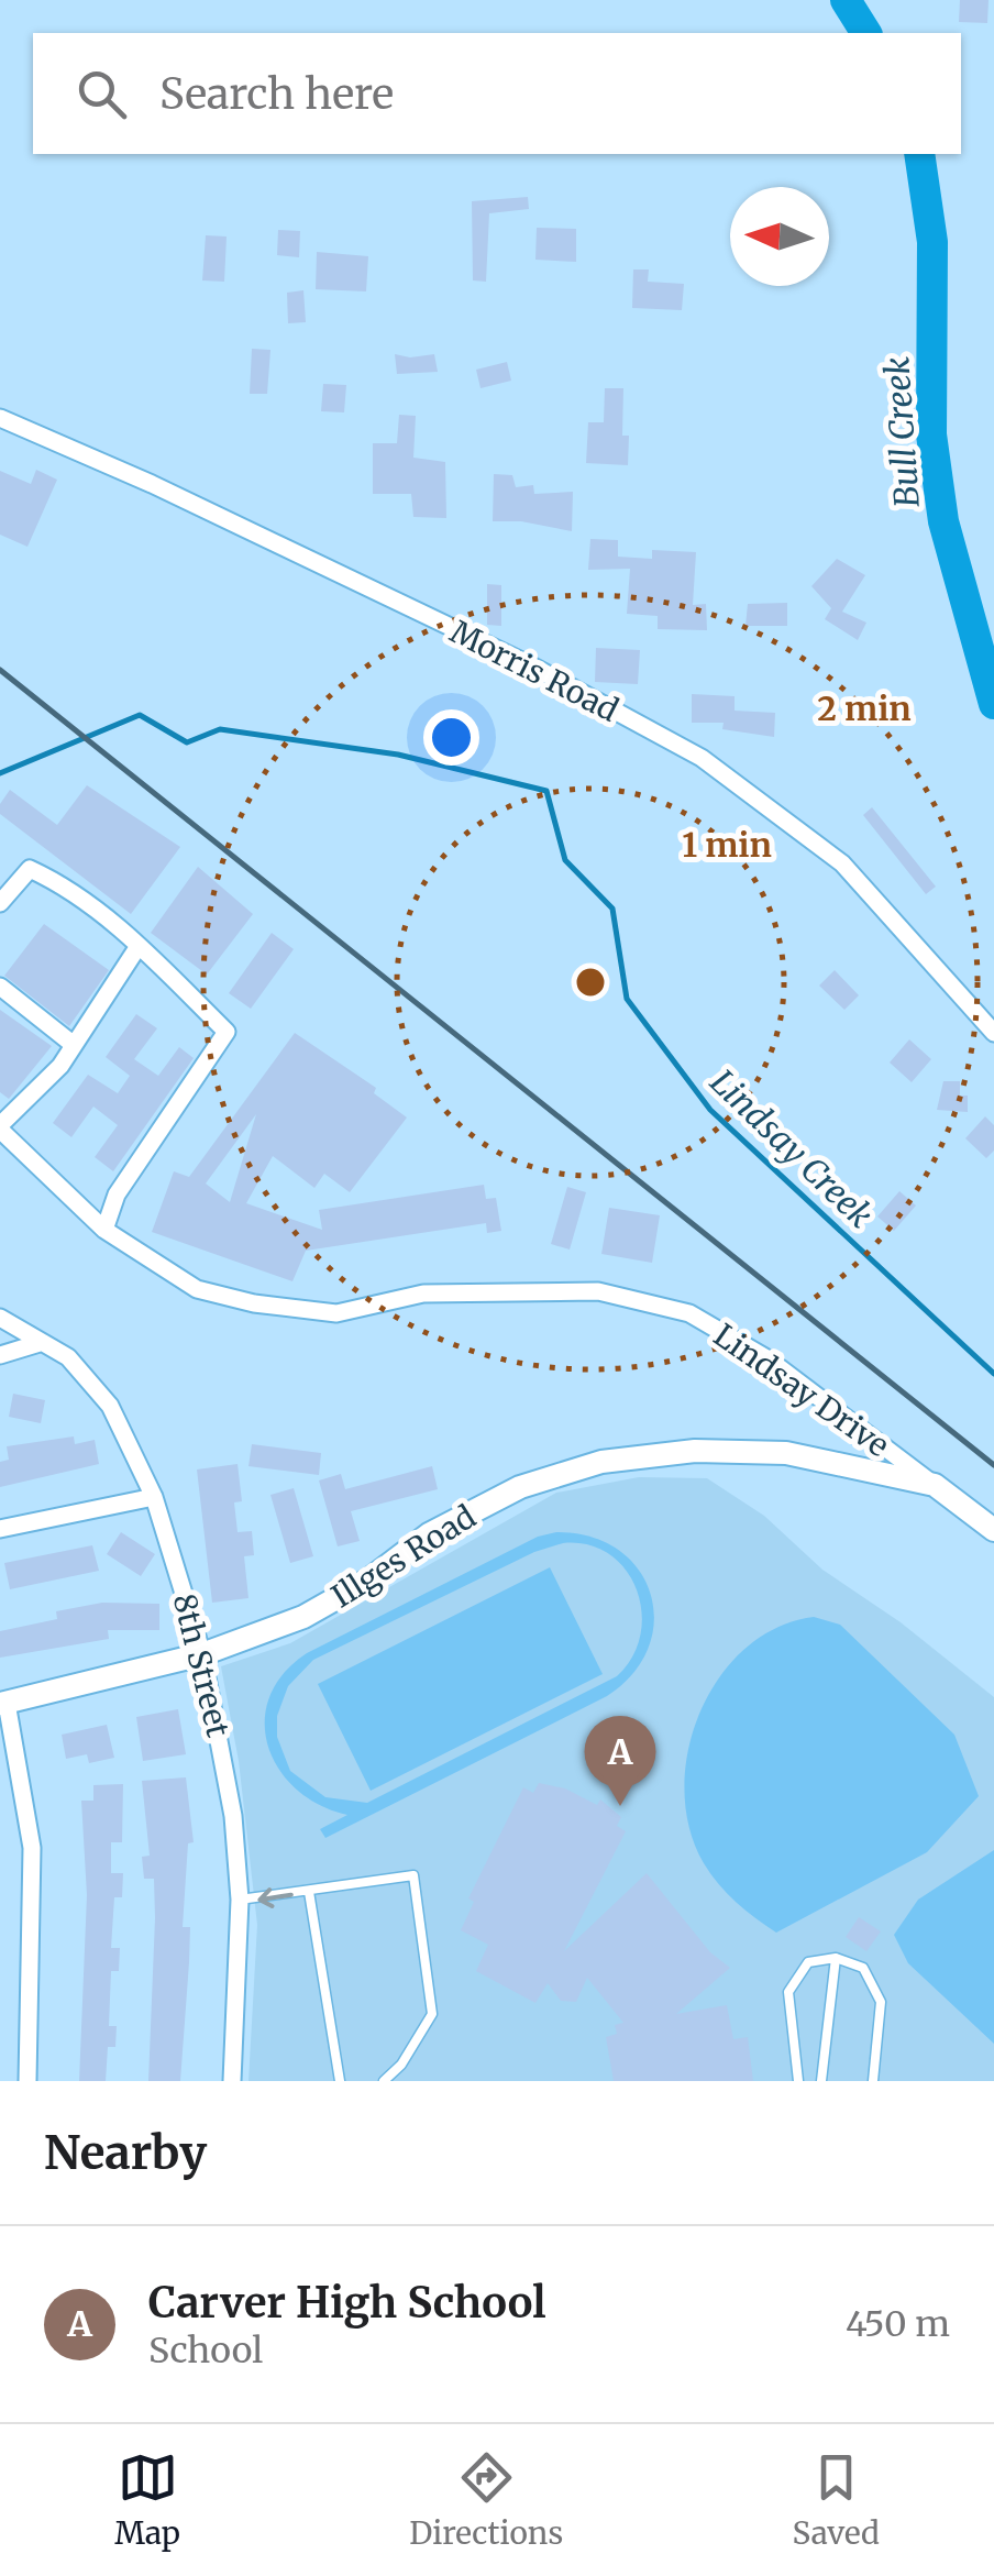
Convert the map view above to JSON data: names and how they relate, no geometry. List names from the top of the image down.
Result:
{
  "streets": {
    "street": [
      "Morris Road",
      "Lindsay Drive",
      "Illges Road",
      "8th Street"
    ]
  },
  "crossings": [
    ["Lindsay Drive", "Illges Road"],
    ["Illges Road", "8th Street"]
  ],
  "water": ["Bull Creek", "Lindsay Creek"],
  "north": "left",
  "page": {
    "search": "Search here",
    "pins": "A",
    "heading": "Nearby",
    "list": [
      {
        "mark": "A",
        "name": "Carver High School",
        "note": "School",
        "value": "450 m"
      }
    ],
    "nav": ["Map", "Directions", "Saved"]
  },
  "rings": ["2 min", "1 min"]
}
